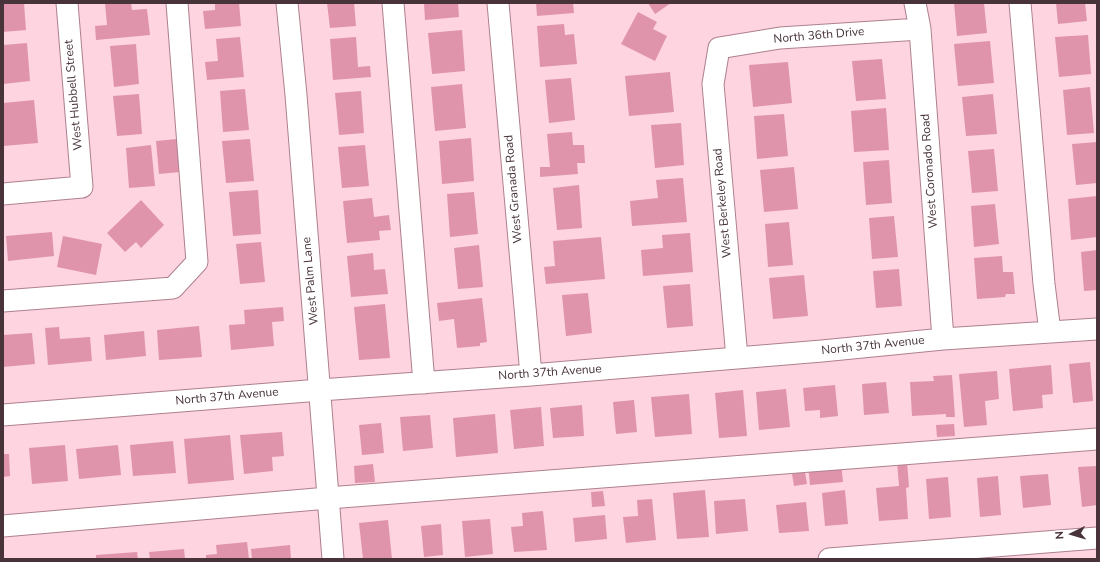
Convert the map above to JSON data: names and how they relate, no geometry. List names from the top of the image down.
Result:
{
  "streets": {
    "street": [
      "North 36th Drive",
      "West Hubbell Street",
      "West Coronado Road",
      "West Granada Road",
      "West Berkeley Road",
      "West Palm Lane",
      "North 37th Avenue"
    ]
  },
  "crossings": [
    ["North 36th Drive", "West Coronado Road"],
    ["North 36th Drive", "West Berkeley Road"],
    ["West Coronado Road", "North 37th Avenue"],
    ["West Granada Road", "North 37th Avenue"],
    ["West Berkeley Road", "North 37th Avenue"],
    ["West Palm Lane", "North 37th Avenue"]
  ],
  "north": "left"
}
